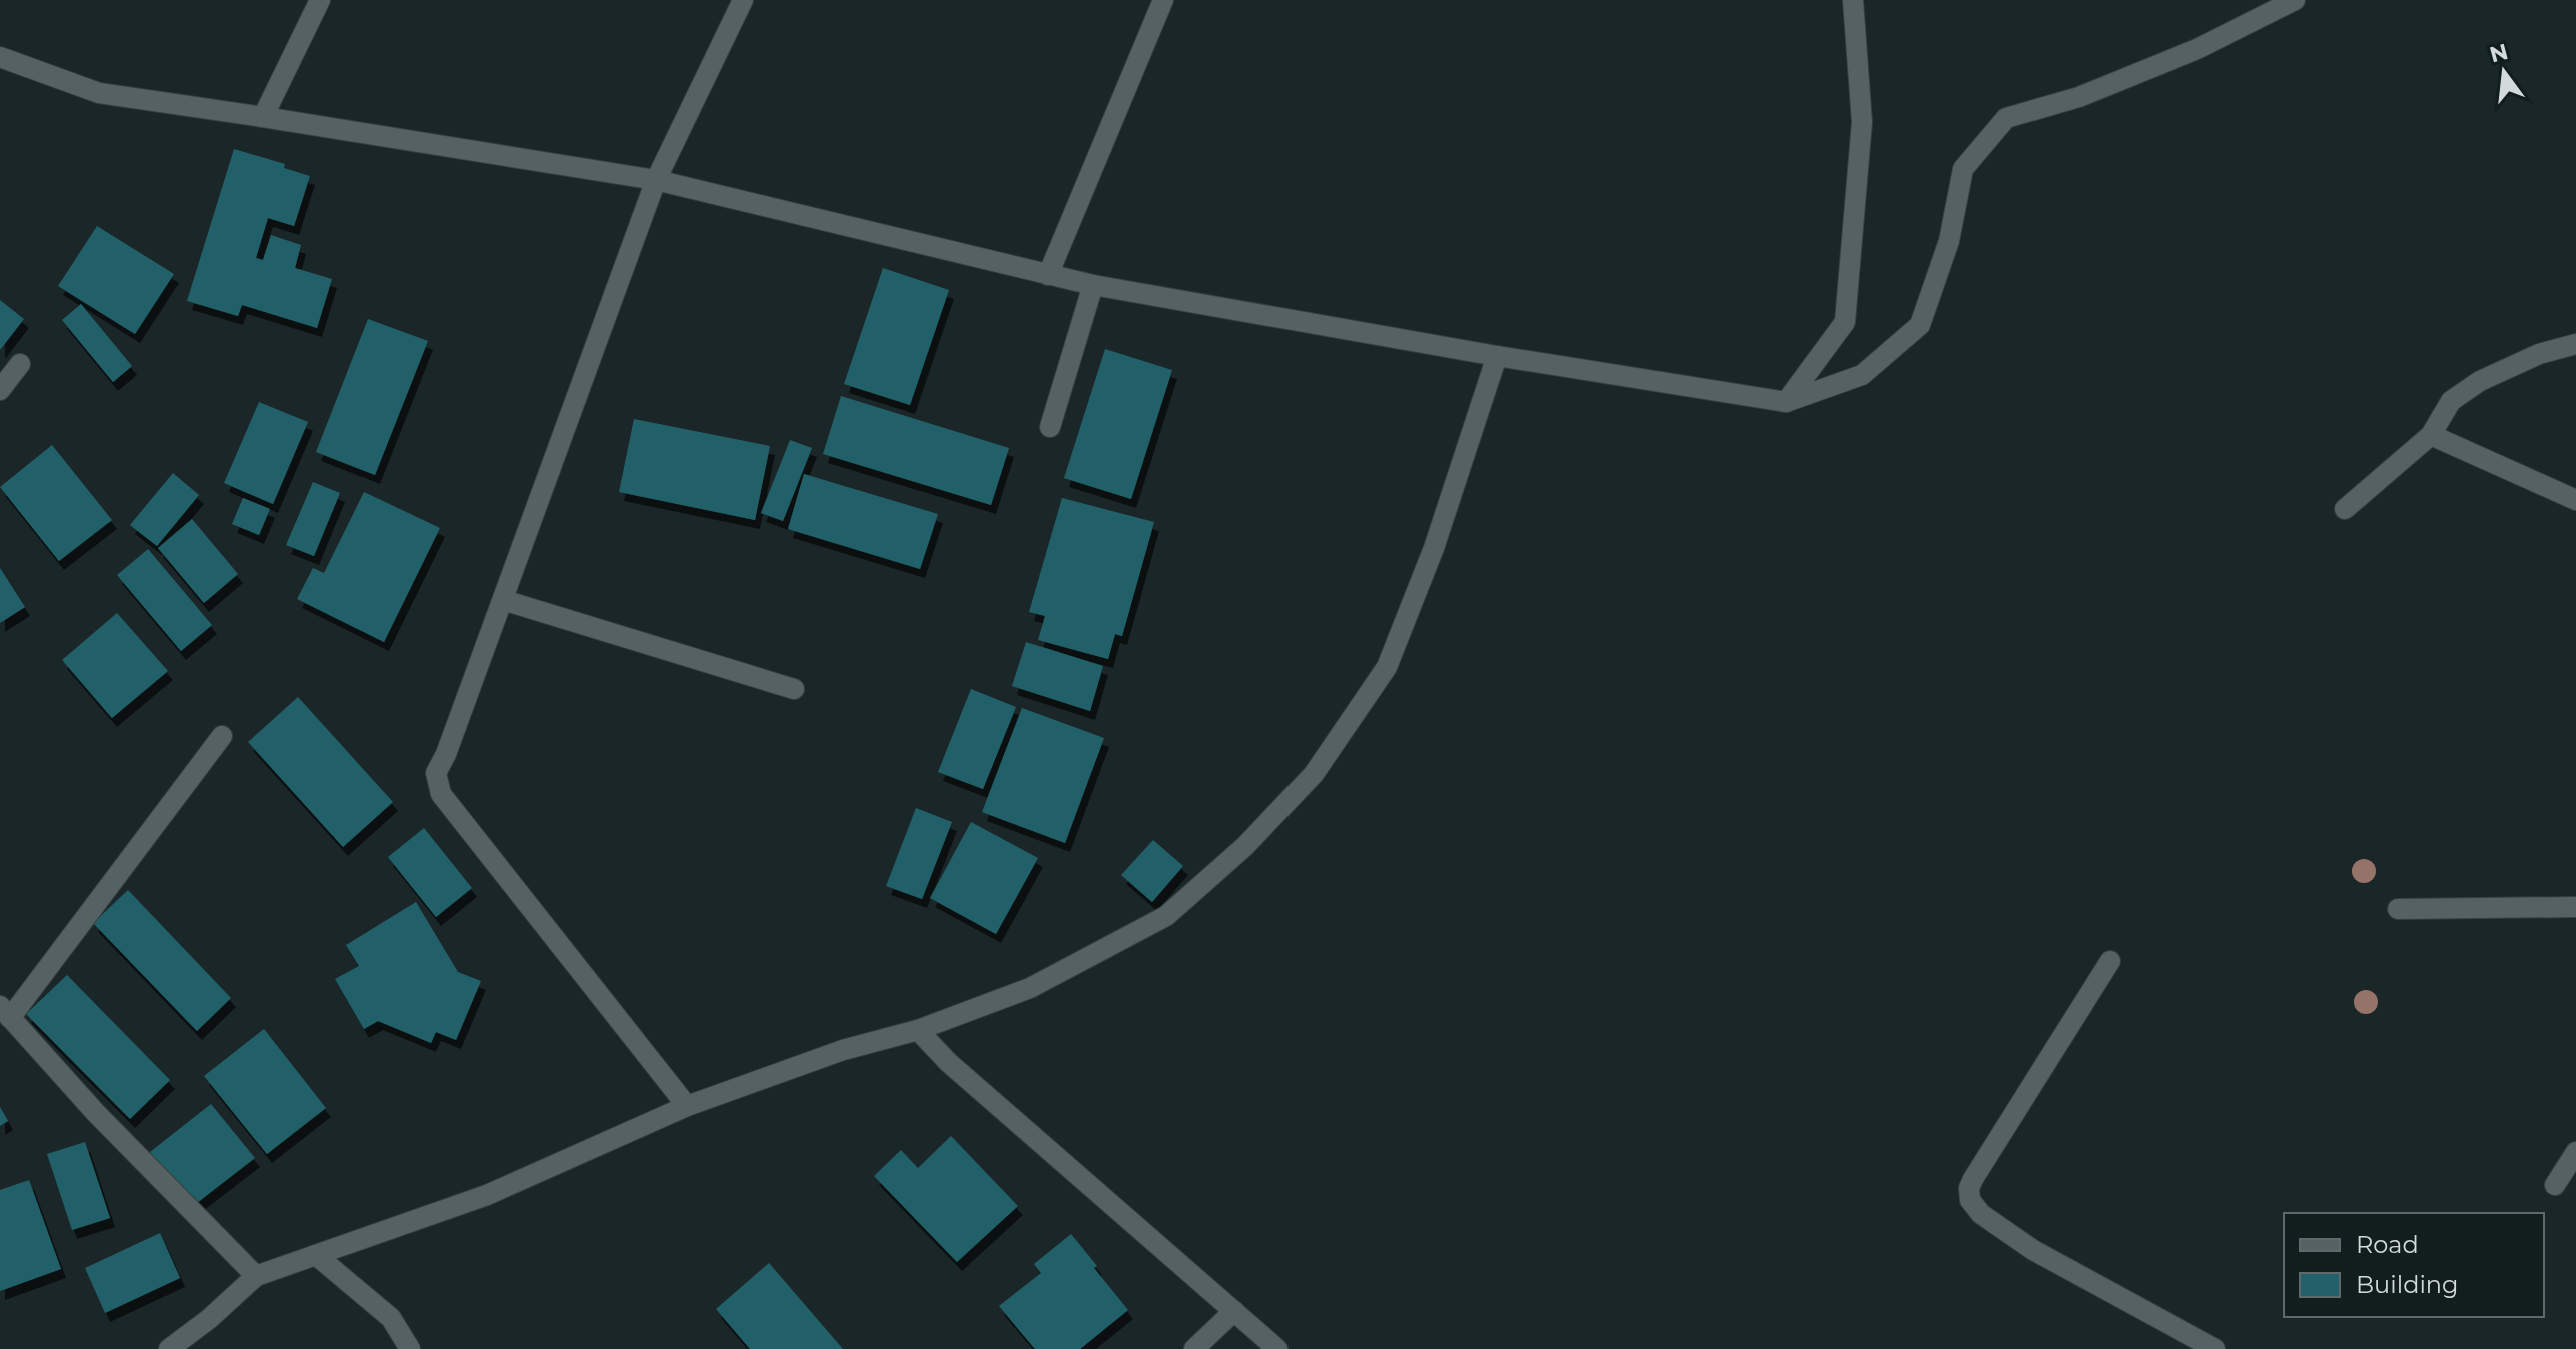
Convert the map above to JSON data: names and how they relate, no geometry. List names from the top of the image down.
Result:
{
  "legend": ["Road", "Building"],
  "north": "top"
}
